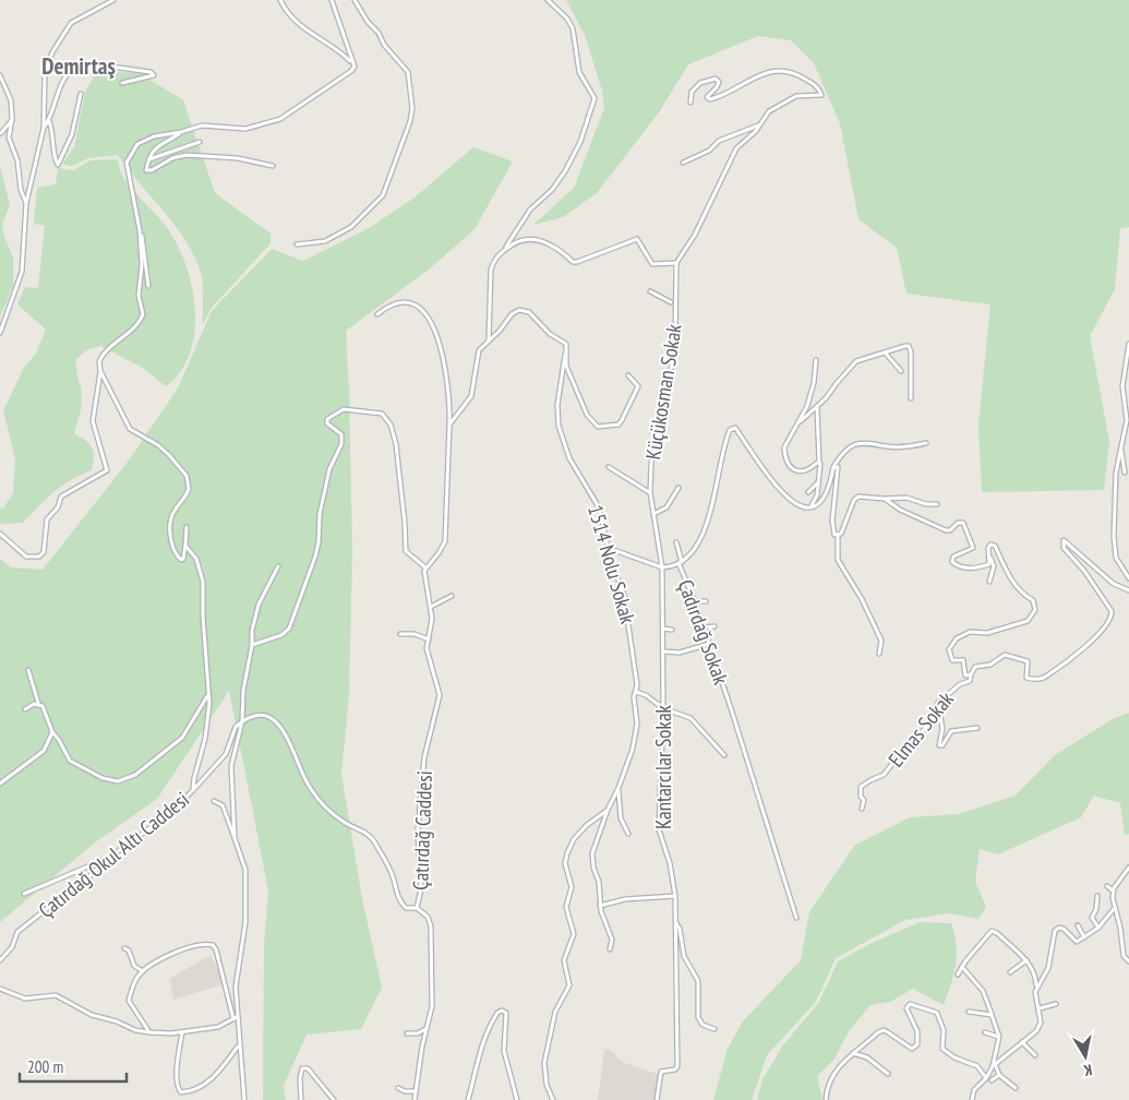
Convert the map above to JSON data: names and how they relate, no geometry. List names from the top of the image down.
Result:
{
  "streets": {
    "street": [
      "Küçükosman Sokak",
      "1514 Nolu Sokak",
      "Çadırdağ Sokak",
      "Elmas Sokak",
      "Kantarcılar Sokak",
      "Çatırdağ Caddesi",
      "Çatırdağ Okul Altı Caddesi"
    ]
  },
  "crossings": [
    ["Küçükosman Sokak", "Kantarcılar Sokak"],
    ["Çatırdağ Caddesi", "Çatırdağ Okul Altı Caddesi"]
  ],
  "districts": ["Demirtaş"],
  "scale_bar": "200 m",
  "north": "bottom"
}
